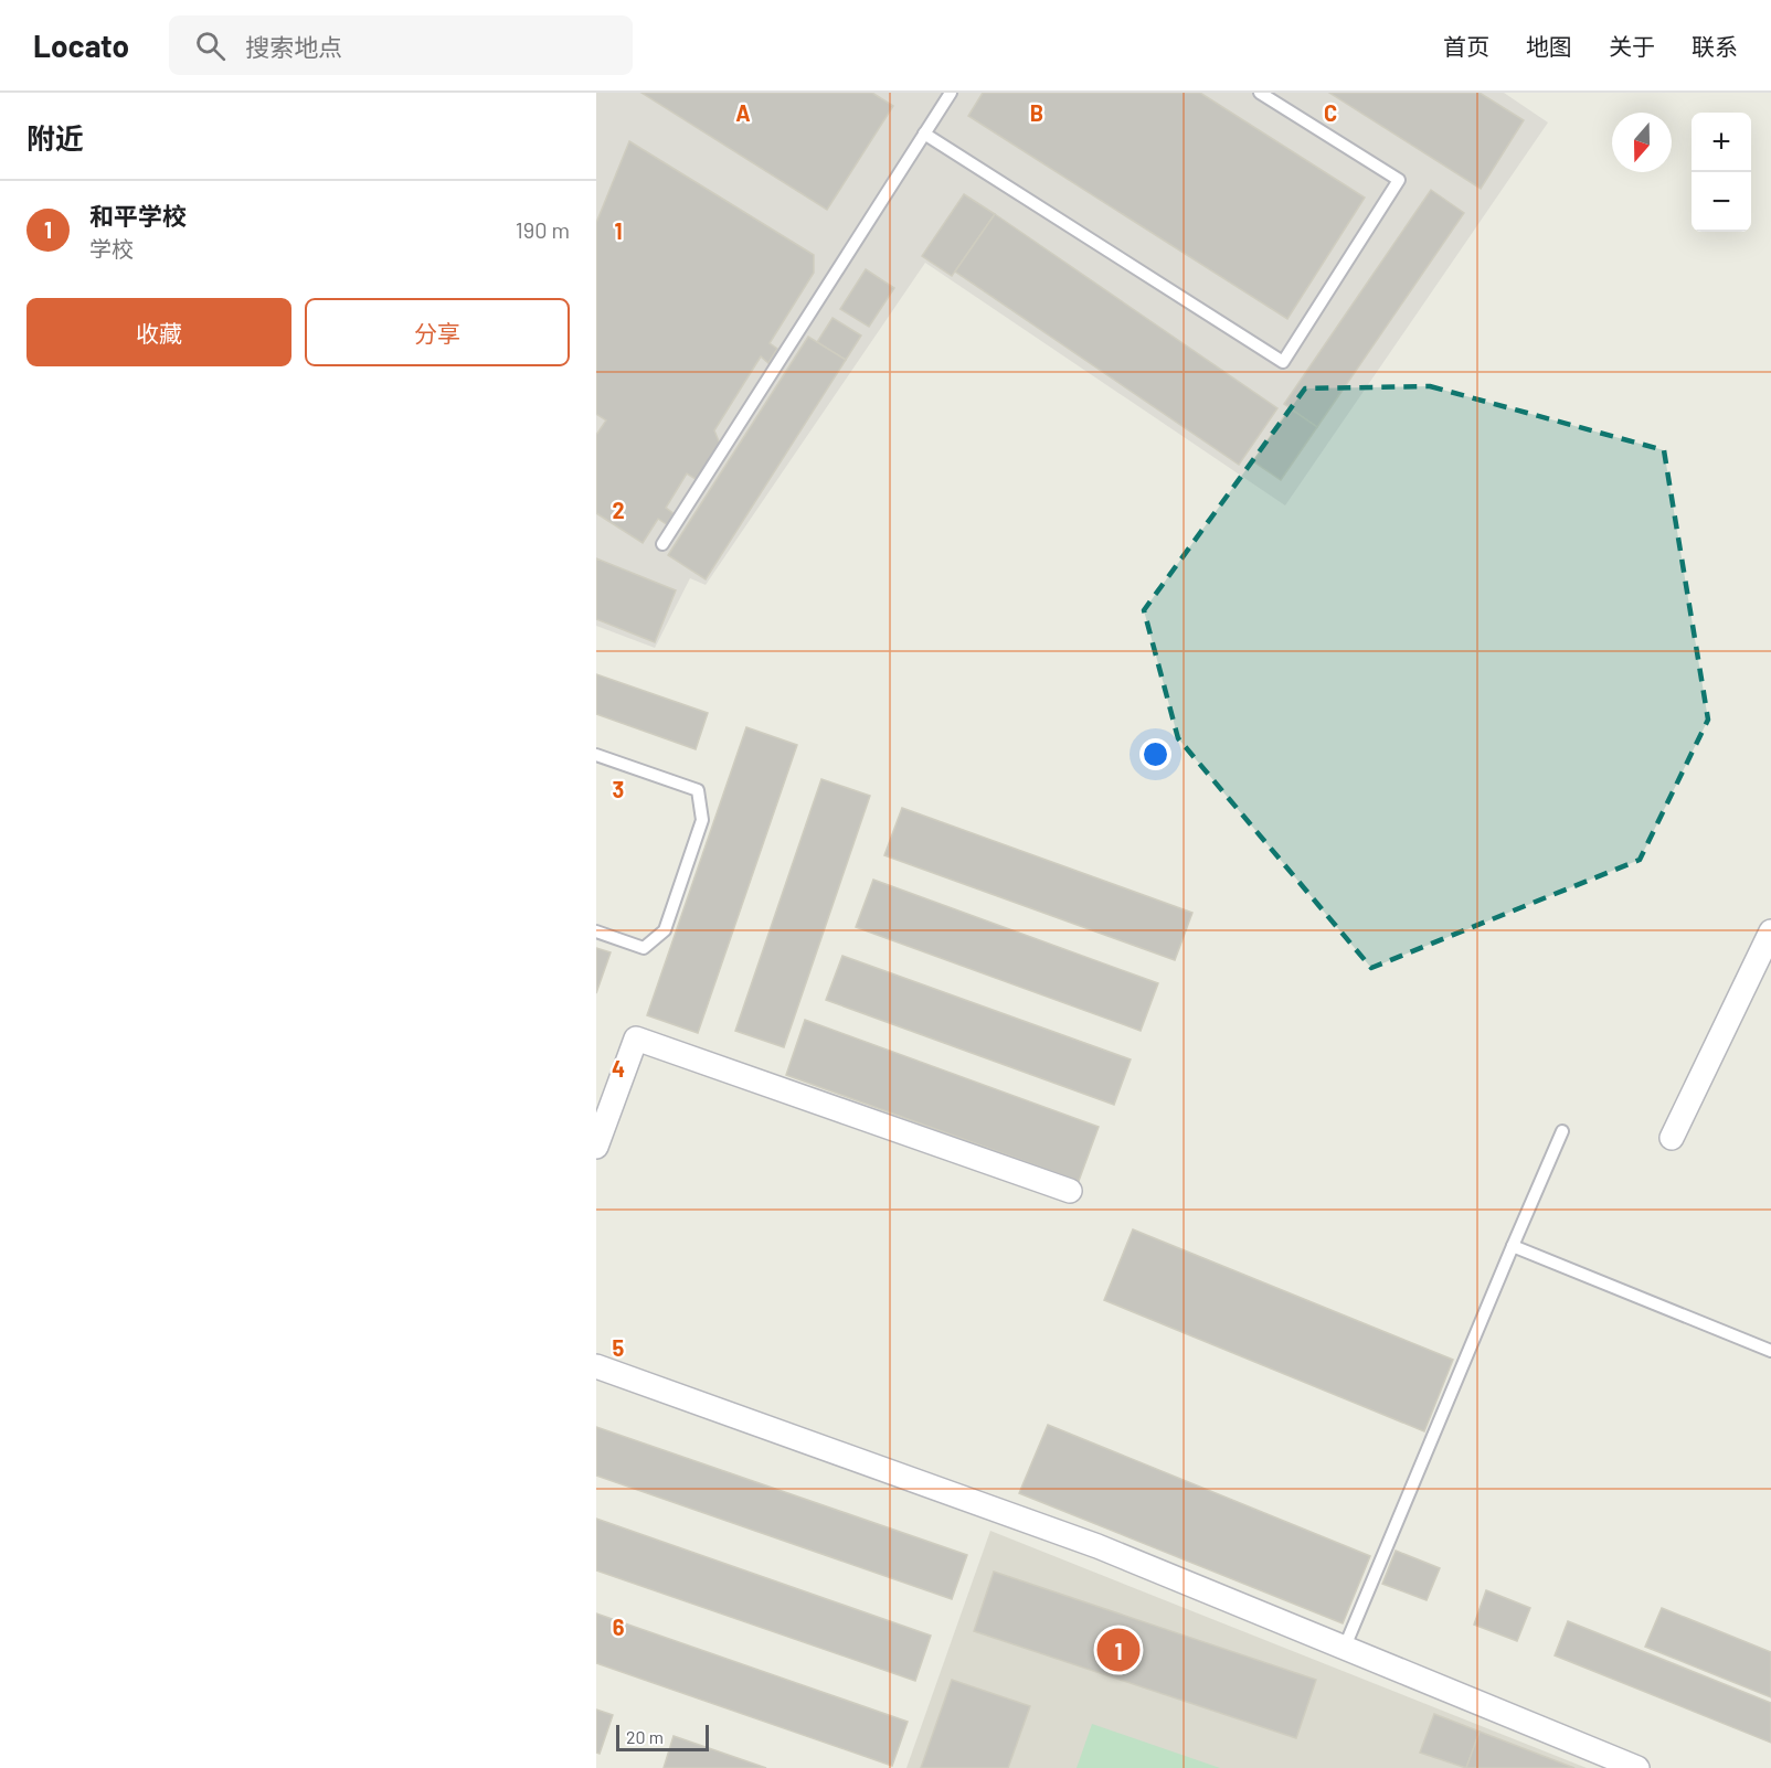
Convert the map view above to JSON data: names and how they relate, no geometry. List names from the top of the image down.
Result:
{
  "scale_bar": "20 m",
  "north": "bottom",
  "page": {
    "header": "Locato",
    "search": "搜索地点",
    "nav": [
      "首页",
      "地图",
      "关于",
      "联系"
    ],
    "heading": "附近",
    "map_buttons": ["+", "−"],
    "list": [
      {
        "mark": "1",
        "name": "和平学校",
        "note": "学校",
        "value": "190 m"
      }
    ],
    "buttons": ["收藏", "分享"],
    "pins": "1",
    "scale": "20 m"
  },
  "grid": {
    "columns": ["A", "B", "C"],
    "rows": [
      "1",
      "2",
      "3",
      "4",
      "5",
      "6"
    ]
  }
}
